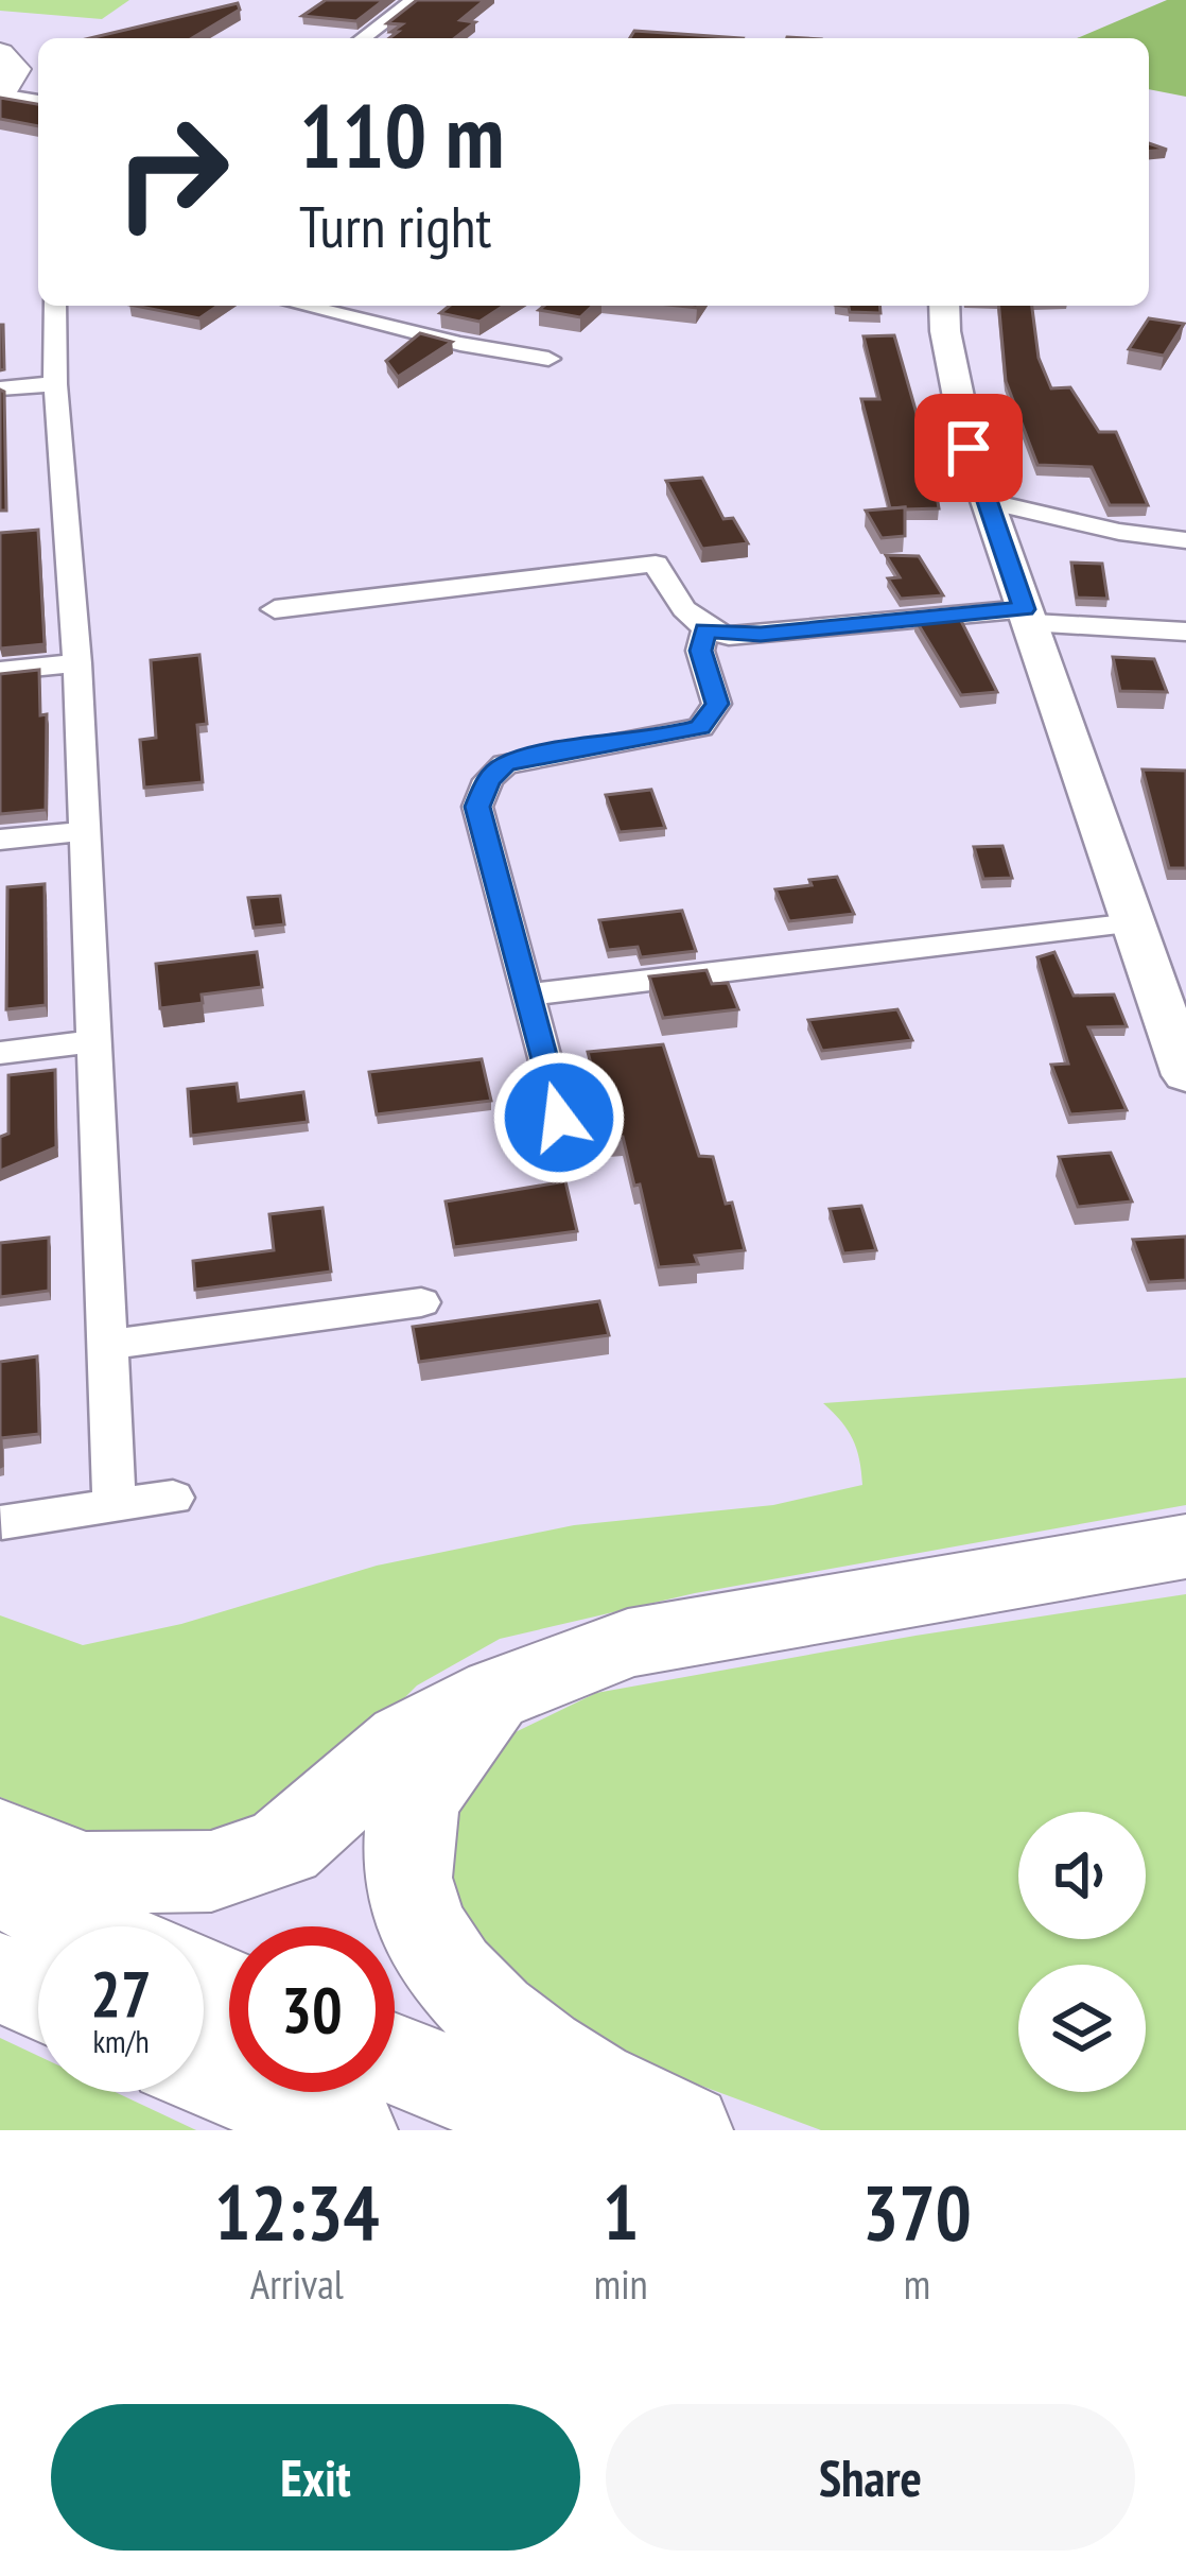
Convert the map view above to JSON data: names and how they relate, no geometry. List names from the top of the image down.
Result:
{
  "page": {
    "turn": ["110 m", "Turn right"],
    "speed": "27 km/h",
    "limit": "30",
    "eta": [
      "12:34",
      "Arrival",
      "1",
      "min",
      "370",
      "m"
    ],
    "buttons": ["Exit", "Share"]
  }
}
